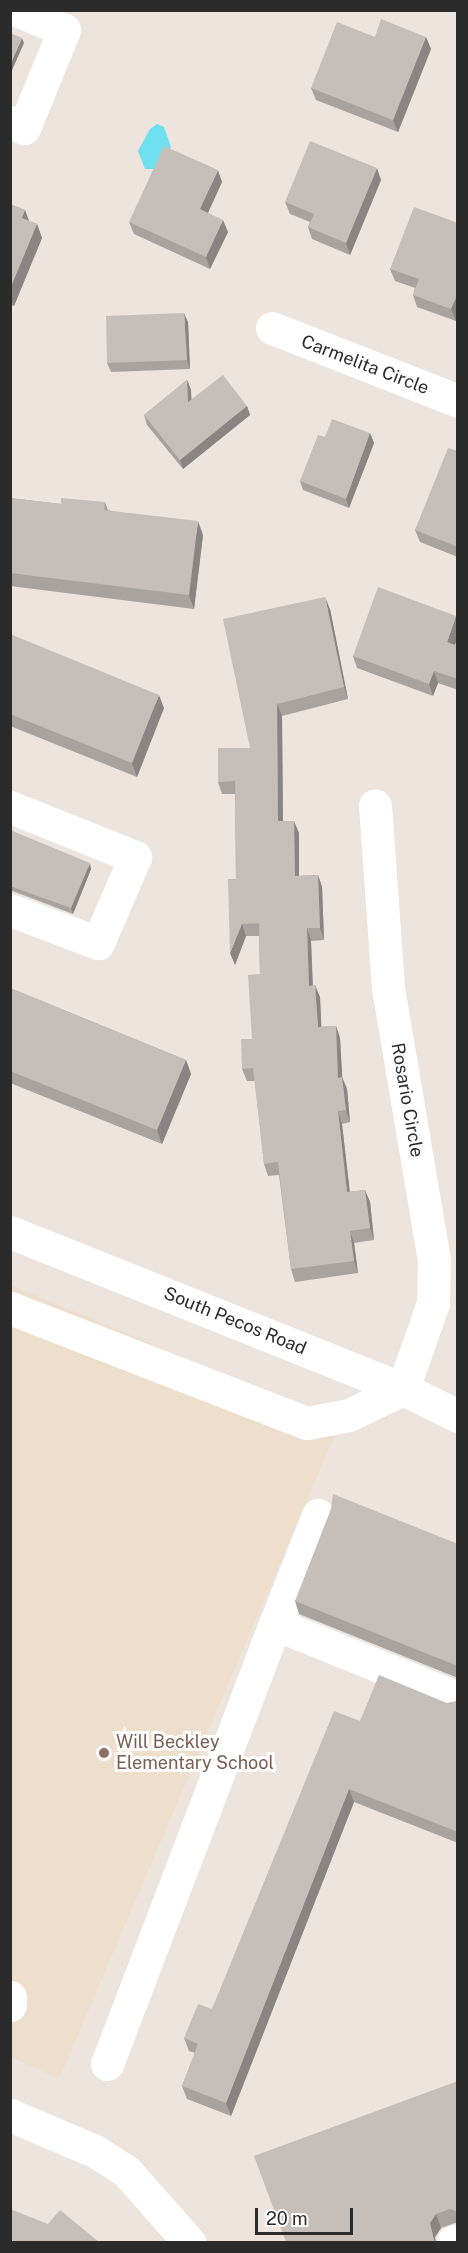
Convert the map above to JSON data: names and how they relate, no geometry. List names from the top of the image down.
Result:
{
  "streets": {
    "street": ["Carmelita Circle", "Rosario Circle", "South Pecos Road"]
  },
  "crossings": [
    ["Rosario Circle", "South Pecos Road"]
  ],
  "places": ["Will Beckley Elementary School"],
  "scale_bar": "20 m"
}
